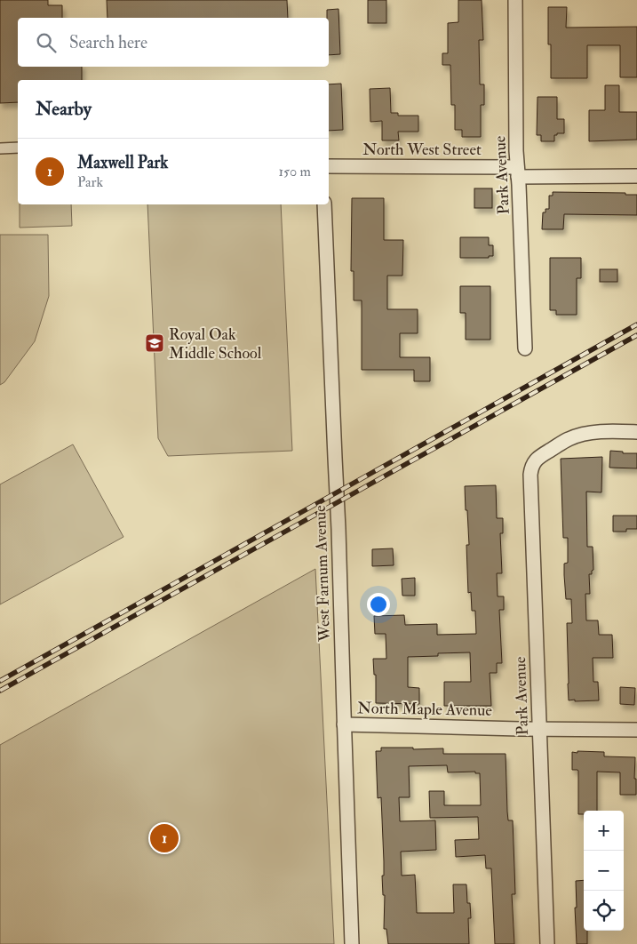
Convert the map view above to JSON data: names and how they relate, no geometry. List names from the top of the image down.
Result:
{
  "streets": {
    "street": [
      "North West Street",
      "Park Avenue",
      "West Farnum Avenue",
      "North Maple Avenue"
    ]
  },
  "crossings": [
    ["North West Street", "Park Avenue"],
    ["Park Avenue", "North Maple Avenue"],
    ["West Farnum Avenue", "North Maple Avenue"]
  ],
  "places": {
    "school or university": ["Royal Oak Middle School"]
  },
  "page": {
    "search": "Search here",
    "heading": "Nearby",
    "list": [
      {
        "mark": "1",
        "name": "Maxwell Park",
        "note": "Park",
        "value": "150 m"
      }
    ],
    "map_buttons": ["+", "−"],
    "pins": "1"
  }
}
